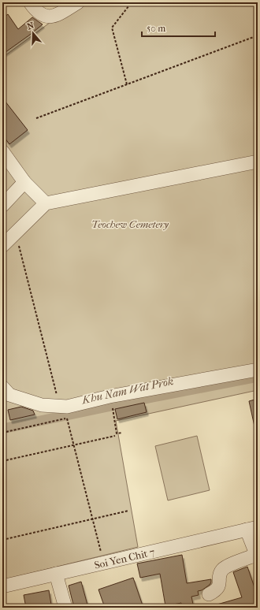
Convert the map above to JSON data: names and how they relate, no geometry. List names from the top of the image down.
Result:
{
  "streets": {
    "street": ["Soi Yen Chit 7"]
  },
  "water": ["Khu Nam Wat Prok"],
  "parks": ["Teochew Cemetery"],
  "scale_bar": "50 m",
  "north": "top"
}
